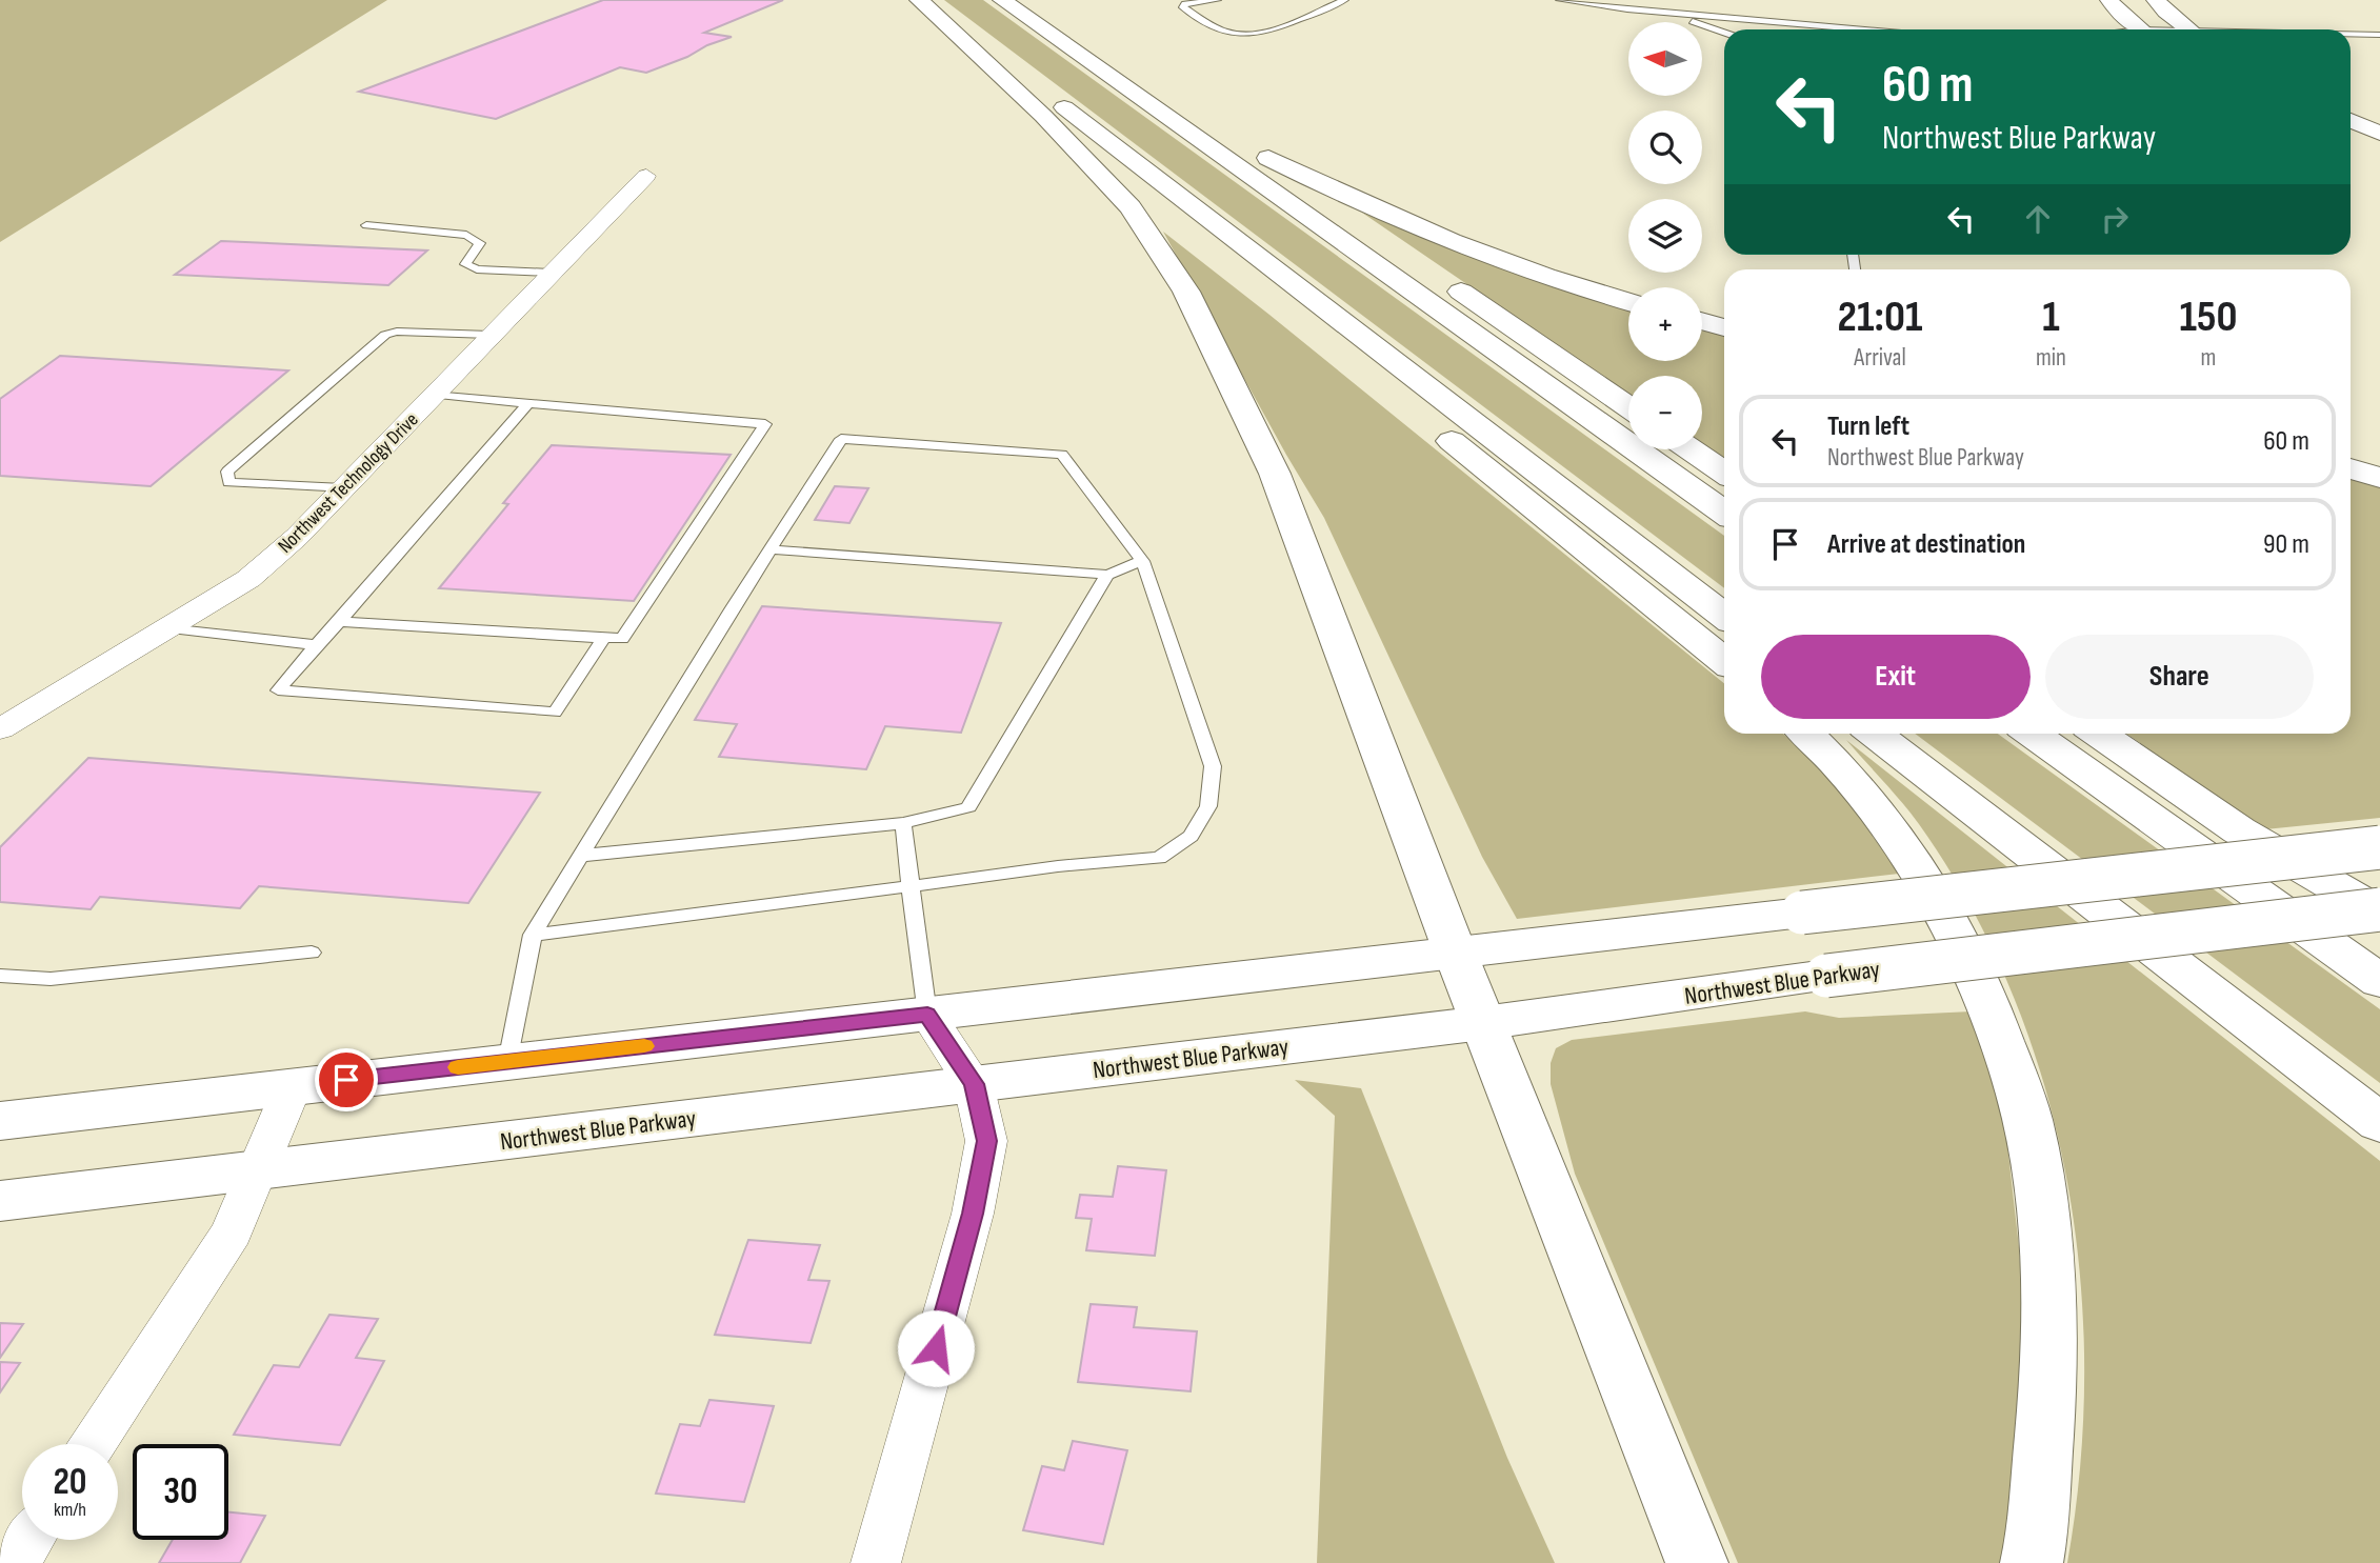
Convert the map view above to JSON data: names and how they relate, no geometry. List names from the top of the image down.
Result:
{
  "streets": {
    "main road": ["Northwest Blue Parkway"],
    "street": ["Northwest Technology Drive"]
  },
  "north": "left",
  "page": {
    "map_buttons": ["+", "−"],
    "turn": ["60 m", "Northwest Blue Parkway"],
    "eta": [
      "21:01",
      "Arrival",
      "1",
      "min",
      "150",
      "m"
    ],
    "list": [
      {
        "name": "Turn left",
        "note": "Northwest Blue Parkway",
        "value": "60 m"
      },
      {
        "name": "Arrive at destination",
        "value": "90 m"
      }
    ],
    "buttons": ["Exit", "Share"],
    "speed": "20 km/h",
    "limit": "30"
  }
}
